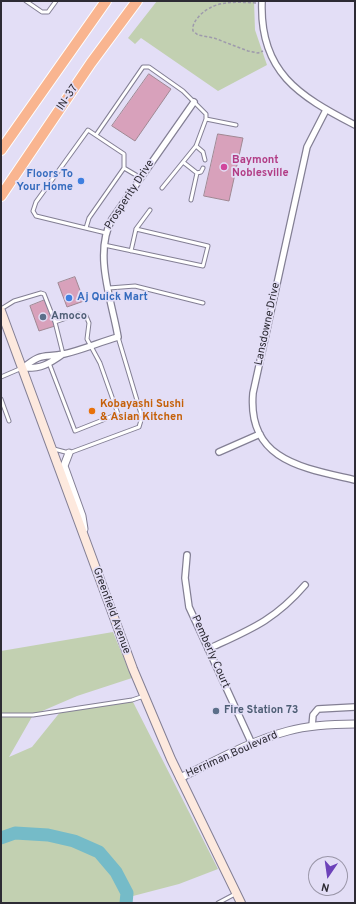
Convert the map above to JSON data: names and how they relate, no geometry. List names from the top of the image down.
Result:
{
  "streets": {
    "highway": ["IN-37"],
    "main road": ["Greenfield Avenue"],
    "street": [
      "Prosperity Drive",
      "Lansdowne Drive",
      "Pemberly Court",
      "Herriman Boulevard"
    ]
  },
  "crossings": [
    ["Greenfield Avenue", "Herriman Boulevard"],
    ["Pemberly Court", "Herriman Boulevard"]
  ],
  "places": [
    "Baymont Noblesville",
    "Floors To Your Home",
    "Aj Quick Mart",
    "Amoco",
    "Kobayashi Sushi & Asian Kitchen",
    "Fire Station 73"
  ],
  "north": "bottom"
}
